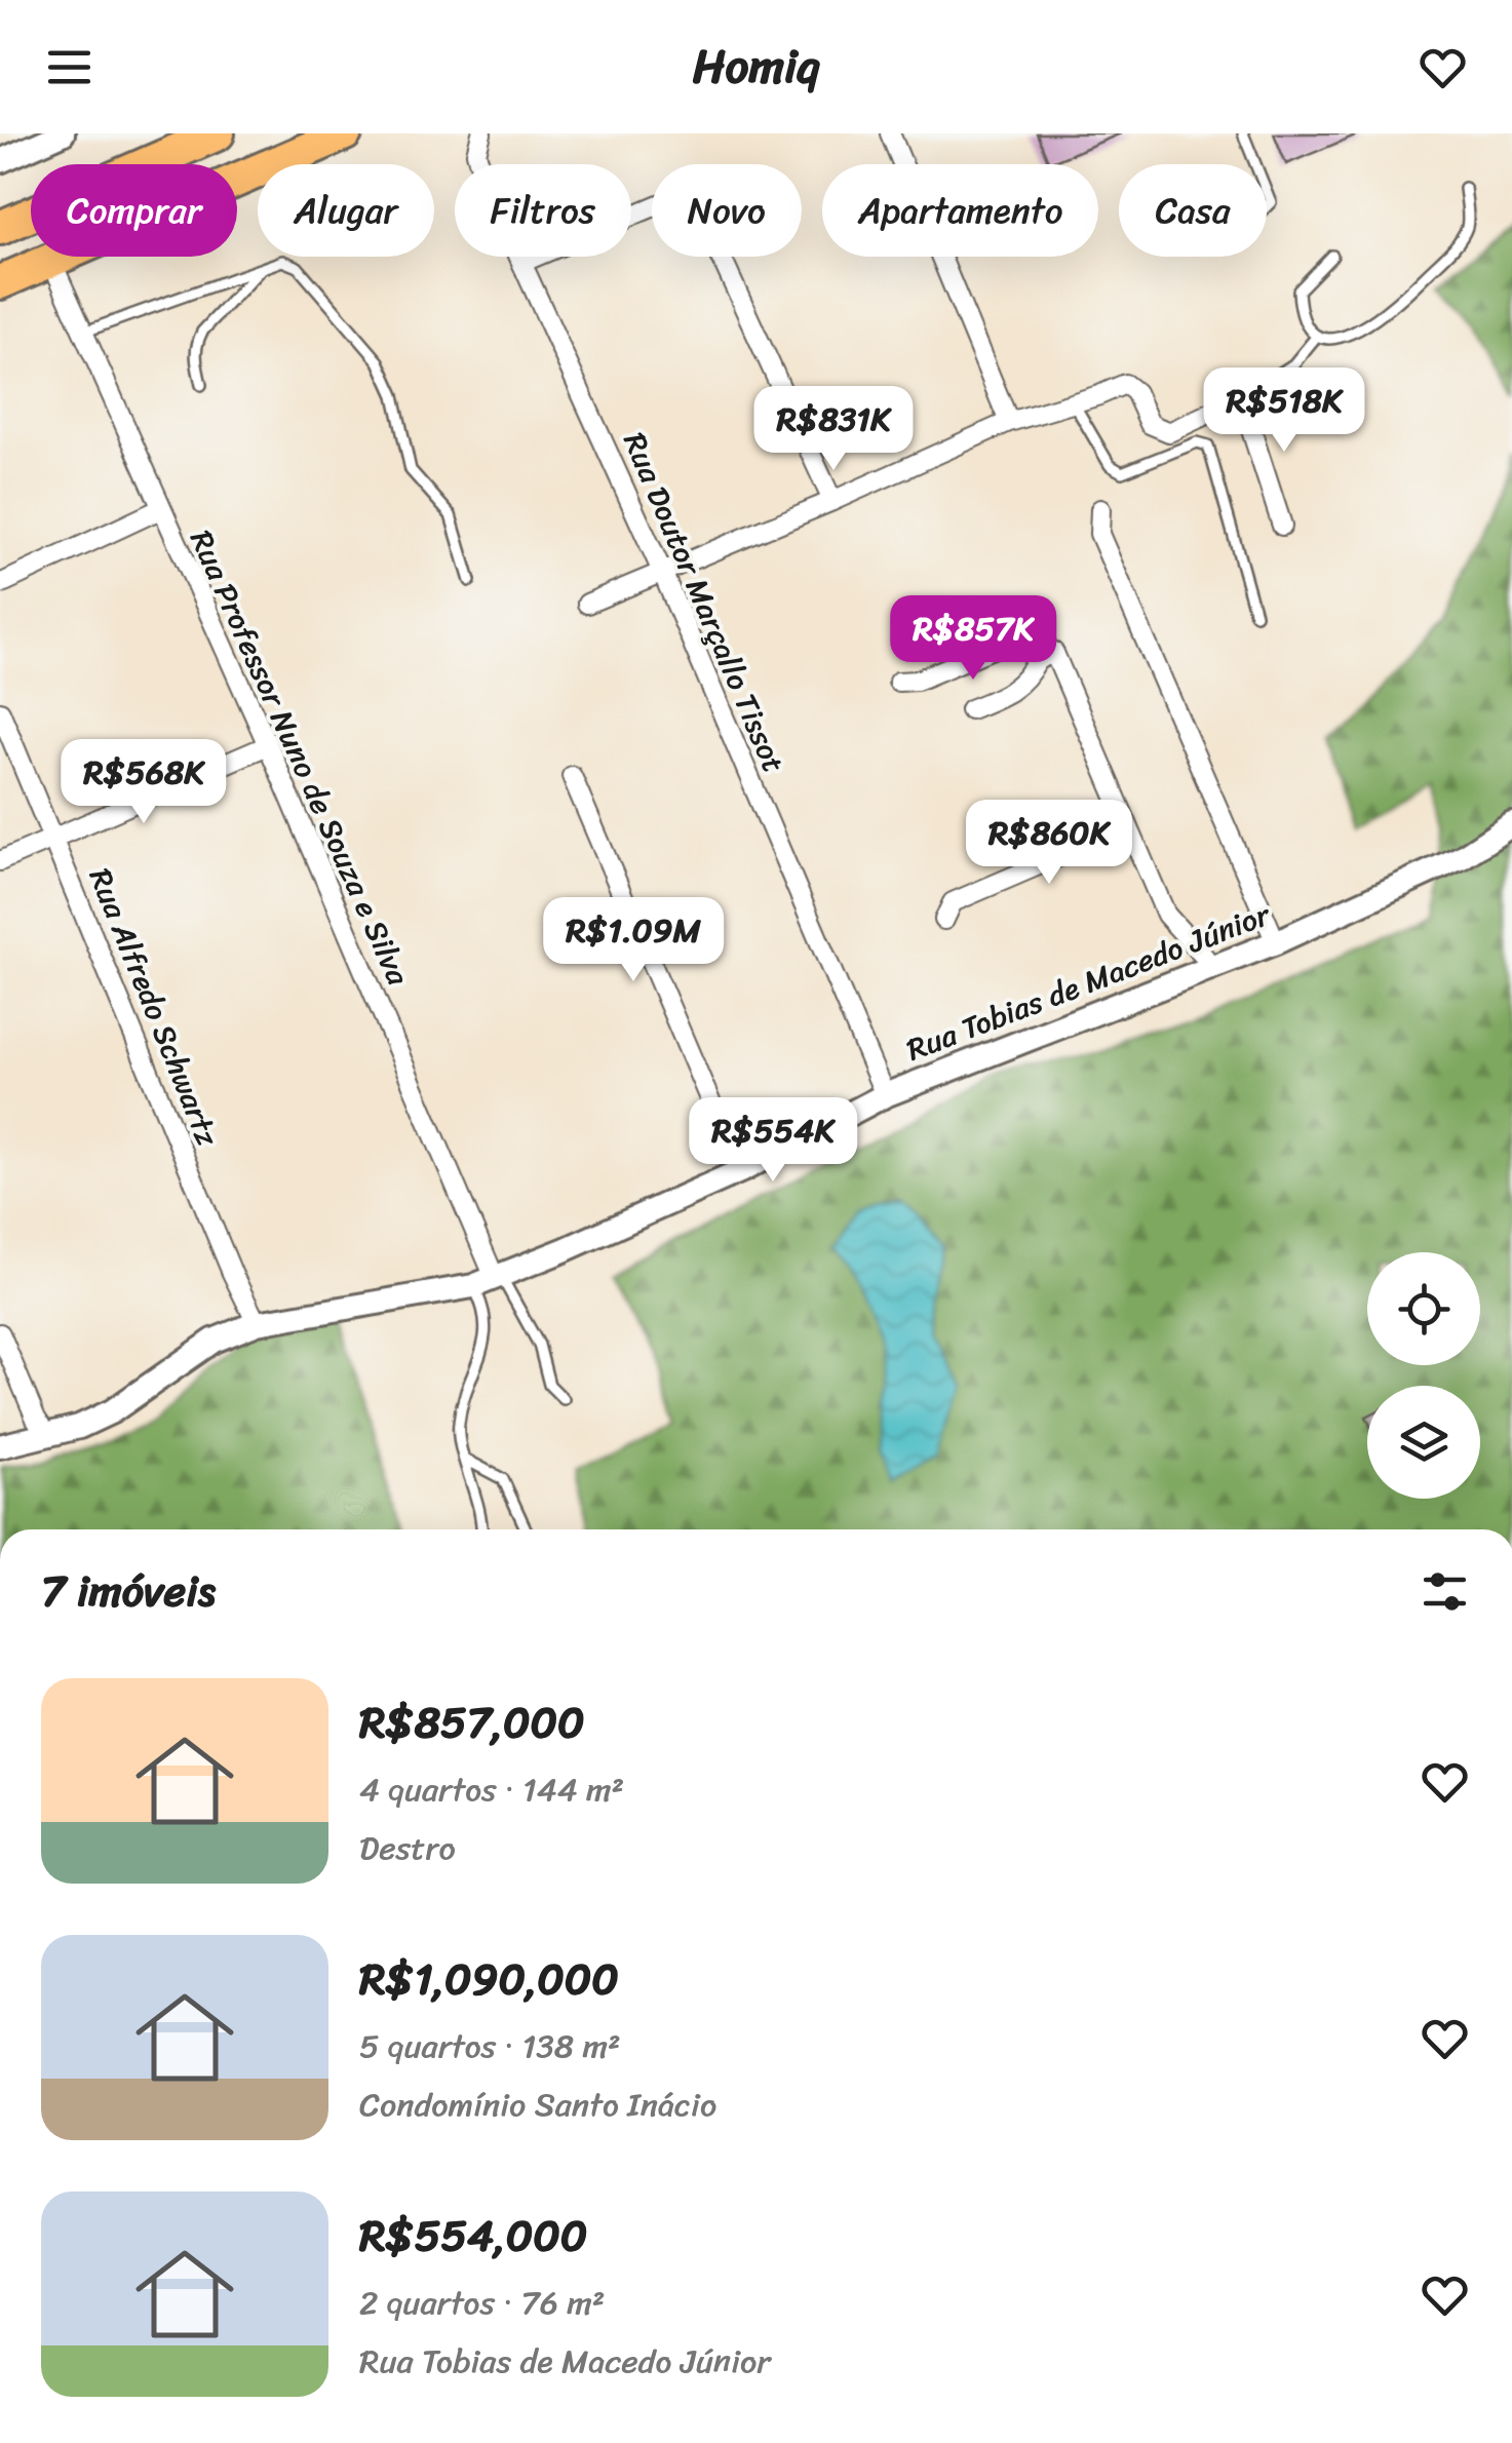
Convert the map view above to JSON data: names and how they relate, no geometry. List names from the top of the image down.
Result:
{
  "streets": {
    "street": [
      "Rua Doutor Marçallo Tissot",
      "Rua Professor Nuno de Souza e Silva",
      "Rua Tobias de Macedo Júnior",
      "Rua Alfredo Schwartz"
    ]
  },
  "crossings": [
    ["Rua Doutor Marçallo Tissot", "Rua Tobias de Macedo Júnior"],
    ["Rua Professor Nuno de Souza e Silva", "Rua Tobias de Macedo Júnior"],
    ["Rua Tobias de Macedo Júnior", "Rua Alfredo Schwartz"]
  ],
  "page": {
    "header": "Homiq",
    "chip": [
      "Comprar",
      "Alugar",
      "Filtros",
      "Novo",
      "Apartamento",
      "Casa"
    ],
    "price": [
      "R$518K",
      "R$831K",
      "R$857K",
      "R$568K",
      "R$860K",
      "R$1.09M",
      "R$554K"
    ],
    "heading": "7 imóveis",
    "list": [
      {
        "name": "R$857,000",
        "note": "4 quartos · 144 m² · Destro"
      },
      {
        "name": "R$1,090,000",
        "note": "5 quartos · 138 m² · Condomínio Santo Inácio"
      },
      {
        "name": "R$554,000",
        "note": "2 quartos · 76 m² · Rua Tobias de Macedo Júnior"
      }
    ]
  }
}
